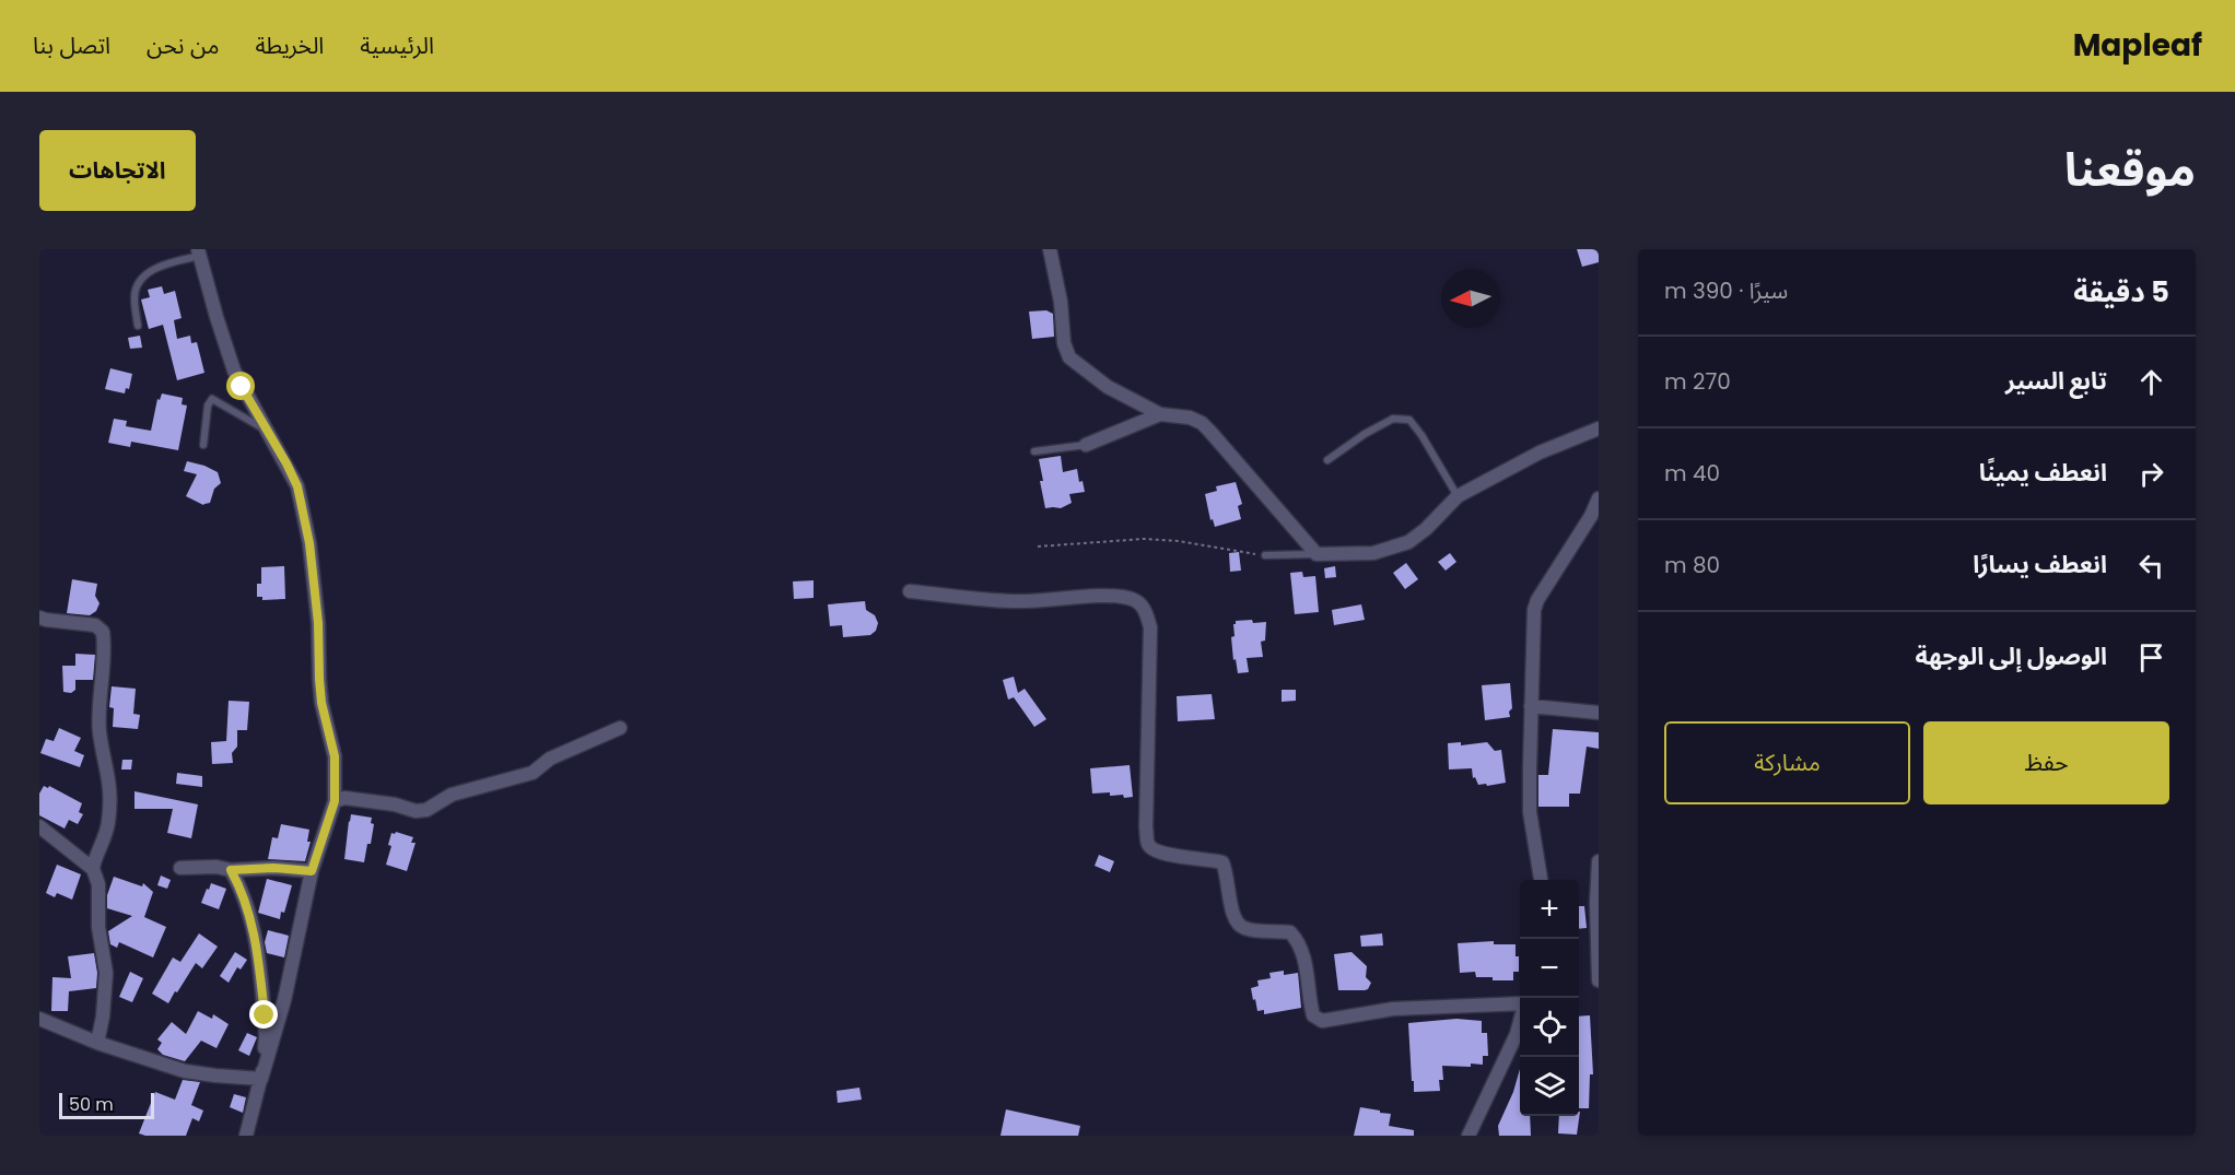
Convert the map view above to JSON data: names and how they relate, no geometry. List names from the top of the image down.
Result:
{
  "scale_bar": "50 m",
  "north": "left",
  "page": {
    "header": "Mapleaf",
    "nav": [
      "الرئيسية",
      "الخريطة",
      "من نحن",
      "اتصل بنا"
    ],
    "title": "موقعنا",
    "buttons": [
      "الاتجاهات",
      ["حفظ", "مشاركة"]
    ],
    "heading": ["5 دقيقة", "سيرًا · 390 m"],
    "list": [
      ["تابع السير", "270 m"],
      ["انعطف يمينًا", "40 m"],
      ["انعطف يسارًا", "80 m"],
      "الوصول إلى الوجهة"
    ],
    "map_buttons": ["+", "−"],
    "scale": "50 m"
  }
}
